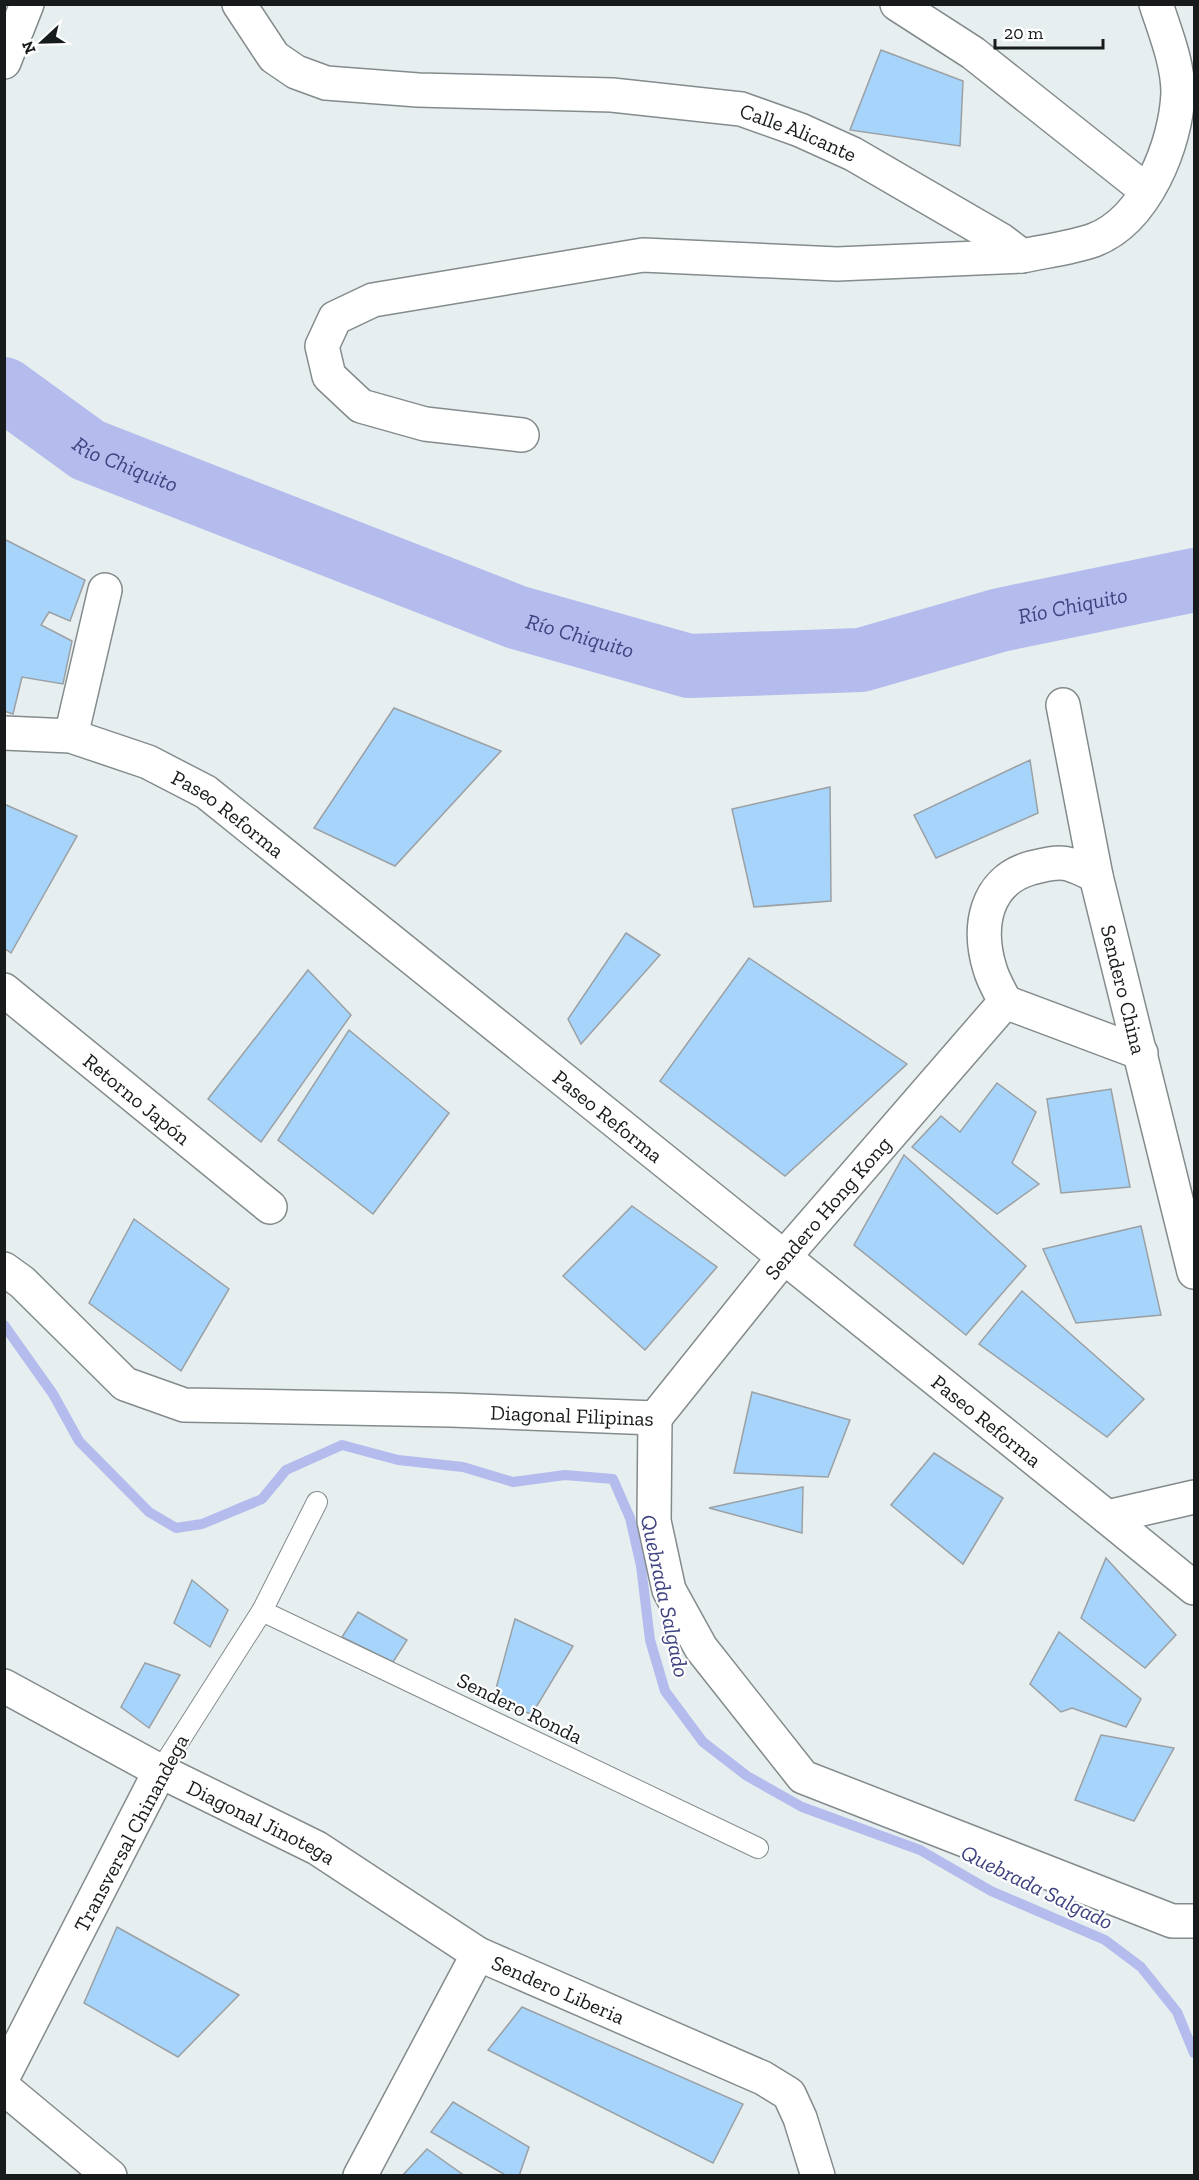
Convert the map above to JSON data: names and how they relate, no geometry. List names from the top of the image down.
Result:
{
  "streets": {
    "street": [
      "Calle Alicante",
      "Paseo Reforma",
      "Sendero China",
      "Retorno Japón",
      "Sendero Hong Kong",
      "Diagonal Filipinas",
      "Diagonal Jinotega",
      "Transversal Chinandega",
      "Sendero Liberia"
    ],
    "lane": ["Sendero Ronda"]
  },
  "crossings": [
    ["Paseo Reforma", "Sendero Hong Kong"],
    ["Sendero Hong Kong", "Diagonal Filipinas"],
    ["Sendero Ronda", "Transversal Chinandega"],
    ["Diagonal Jinotega", "Transversal Chinandega"],
    ["Diagonal Jinotega", "Sendero Liberia"]
  ],
  "water": ["Río Chiquito", "Quebrada Salgado"],
  "scale_bar": "20 m",
  "north": "left"
}
